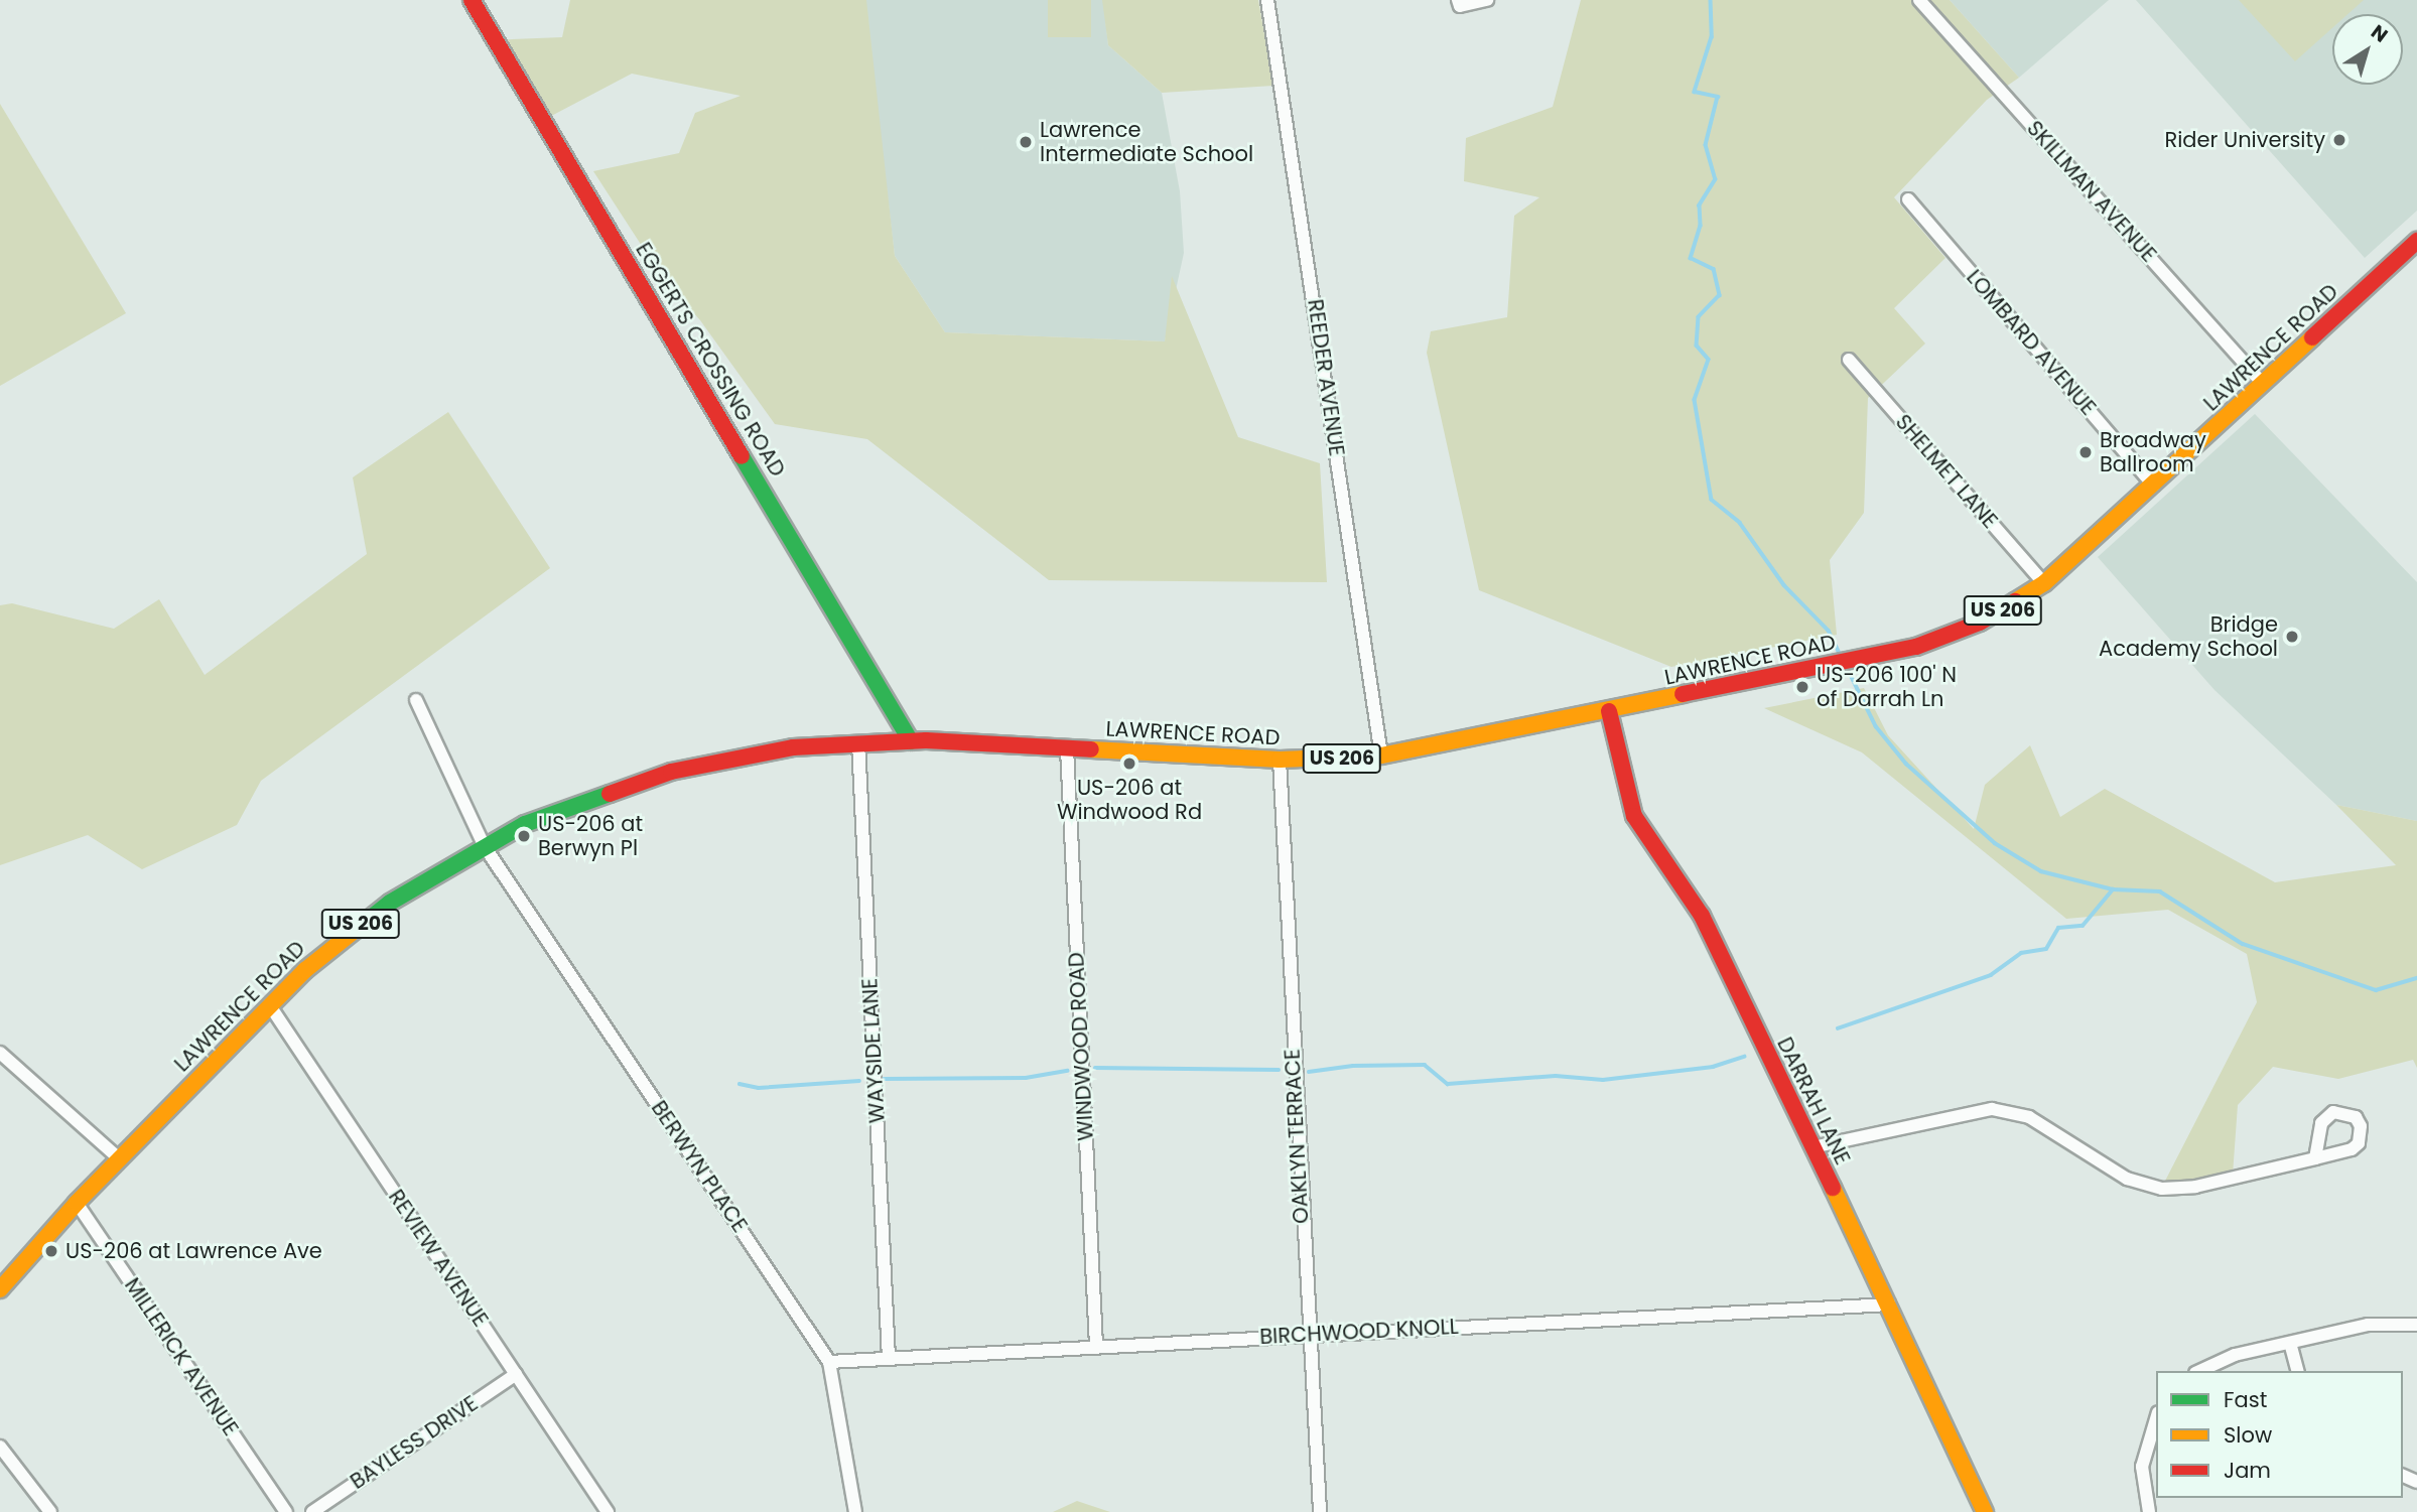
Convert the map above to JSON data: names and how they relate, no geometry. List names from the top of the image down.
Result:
{
  "streets": {
    "main road": [
      "LAWRENCE ROAD",
      "EGGERTS CROSSING ROAD",
      "US 206",
      "DARRAH LANE"
    ],
    "street": [
      "SKILLMAN AVENUE",
      "LOMBARD AVENUE",
      "REEDER AVENUE",
      "SHELMET LANE",
      "WINDWOOD ROAD",
      "WAYSIDE LANE",
      "OAKLYN TERRACE",
      "BERWYN PLACE",
      "REVIEW AVENUE",
      "BIRCHWOOD KNOLL",
      "MILLERICK AVENUE",
      "BAYLESS DRIVE"
    ]
  },
  "crossings": [
    ["SKILLMAN AVENUE", "LAWRENCE ROAD"],
    ["LOMBARD AVENUE", "LAWRENCE ROAD"],
    ["LAWRENCE ROAD", "EGGERTS CROSSING ROAD"],
    ["LAWRENCE ROAD", "REEDER AVENUE"],
    ["LAWRENCE ROAD", "SHELMET LANE"],
    ["LAWRENCE ROAD", "WINDWOOD ROAD"],
    ["LAWRENCE ROAD", "WAYSIDE LANE"],
    ["LAWRENCE ROAD", "DARRAH LANE"],
    ["LAWRENCE ROAD", "OAKLYN TERRACE"],
    ["LAWRENCE ROAD", "BERWYN PLACE"],
    ["LAWRENCE ROAD", "REVIEW AVENUE"],
    ["LAWRENCE ROAD", "MILLERICK AVENUE"],
    ["WINDWOOD ROAD", "BIRCHWOOD KNOLL"],
    ["WAYSIDE LANE", "BIRCHWOOD KNOLL"],
    ["DARRAH LANE", "BIRCHWOOD KNOLL"],
    ["OAKLYN TERRACE", "BIRCHWOOD KNOLL"],
    ["BERWYN PLACE", "BIRCHWOOD KNOLL"],
    ["REVIEW AVENUE", "BAYLESS DRIVE"]
  ],
  "places": [
    "Rider University",
    "Lawrence Intermediate School",
    "Broadway Ballroom",
    "Bridge Academy School",
    "US-206 100' N of Darrah Ln",
    "US-206 at Windwood Rd",
    "US-206 at Berwyn Pl",
    "US-206 at Lawrence Ave"
  ],
  "legend": ["Fast", "Slow", "Jam"],
  "north": "top right"
}
